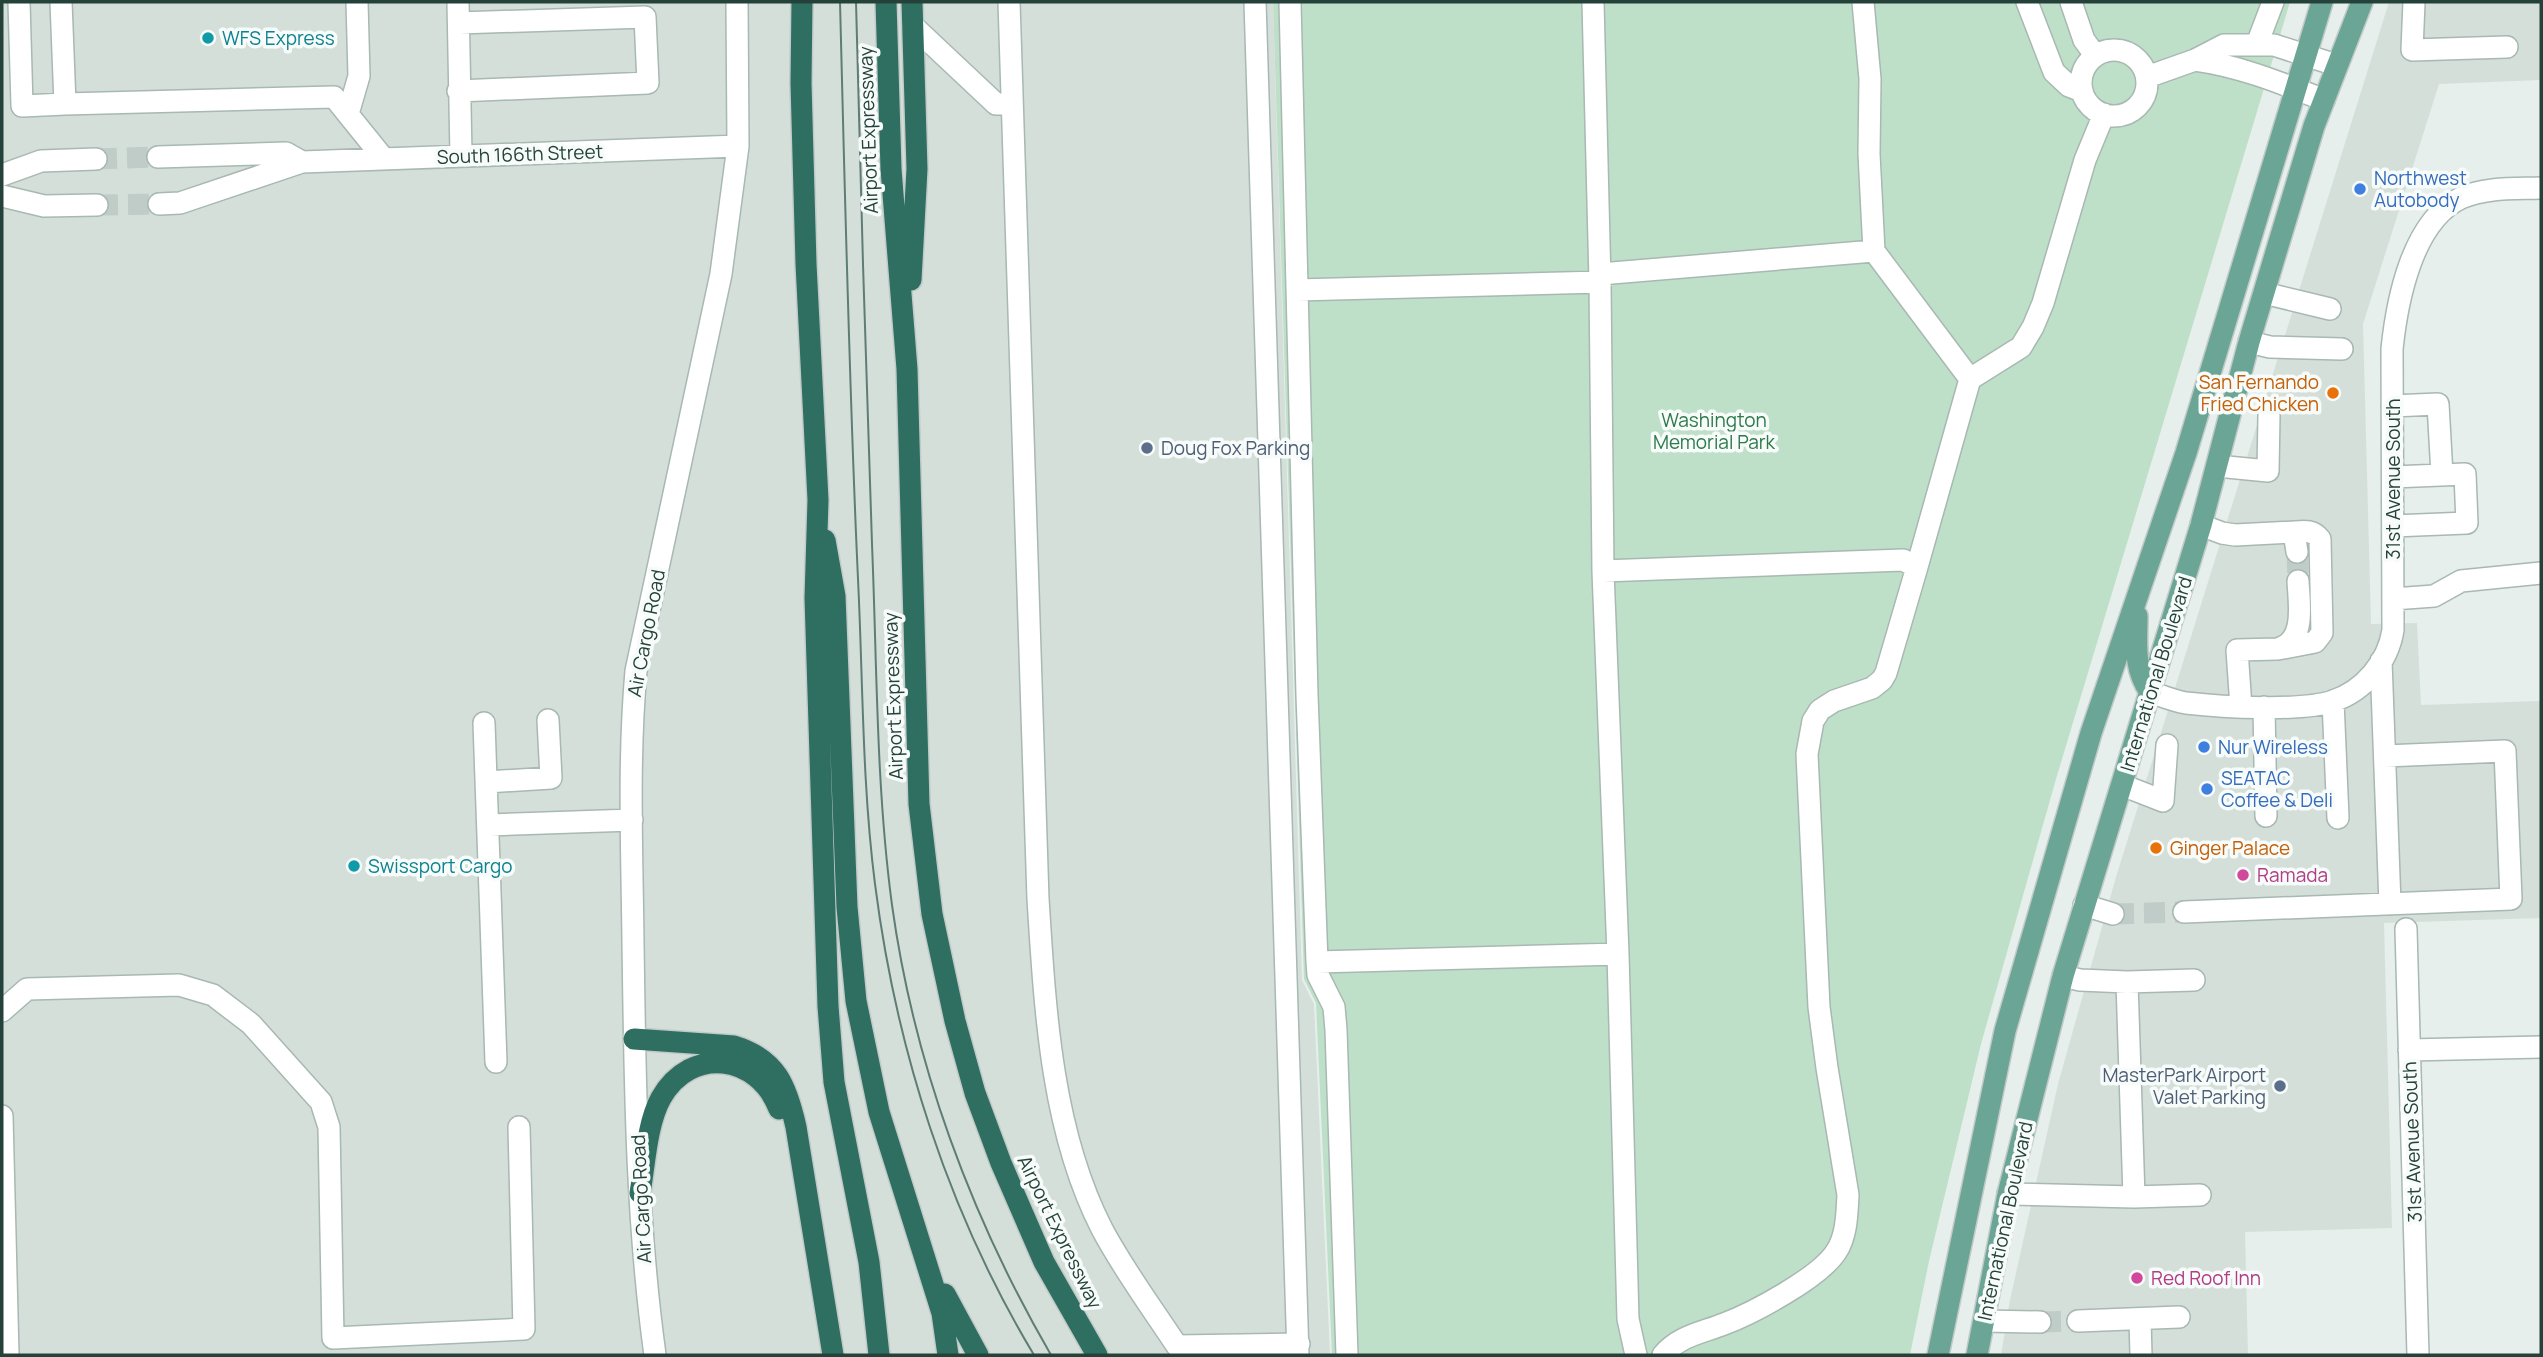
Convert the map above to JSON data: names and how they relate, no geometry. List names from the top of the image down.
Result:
{
  "streets": {
    "highway": ["Airport Expressway"],
    "main road": ["International Boulevard"],
    "street": ["South 166th Street", "31st Avenue South", "Air Cargo Road"]
  },
  "crossings": [
    ["South 166th Street", "Air Cargo Road"]
  ],
  "parks": ["Washington Memorial Park"],
  "places": [
    "WFS Express",
    "Northwest Autobody",
    "San Fernando Fried Chicken",
    "Doug Fox Parking",
    "Nur Wireless",
    "SEATAC Coffee & Deli",
    "Ginger Palace",
    "Swissport Cargo",
    "Ramada",
    "MasterPark Airport Valet Parking",
    "Red Roof Inn"
  ]
}
